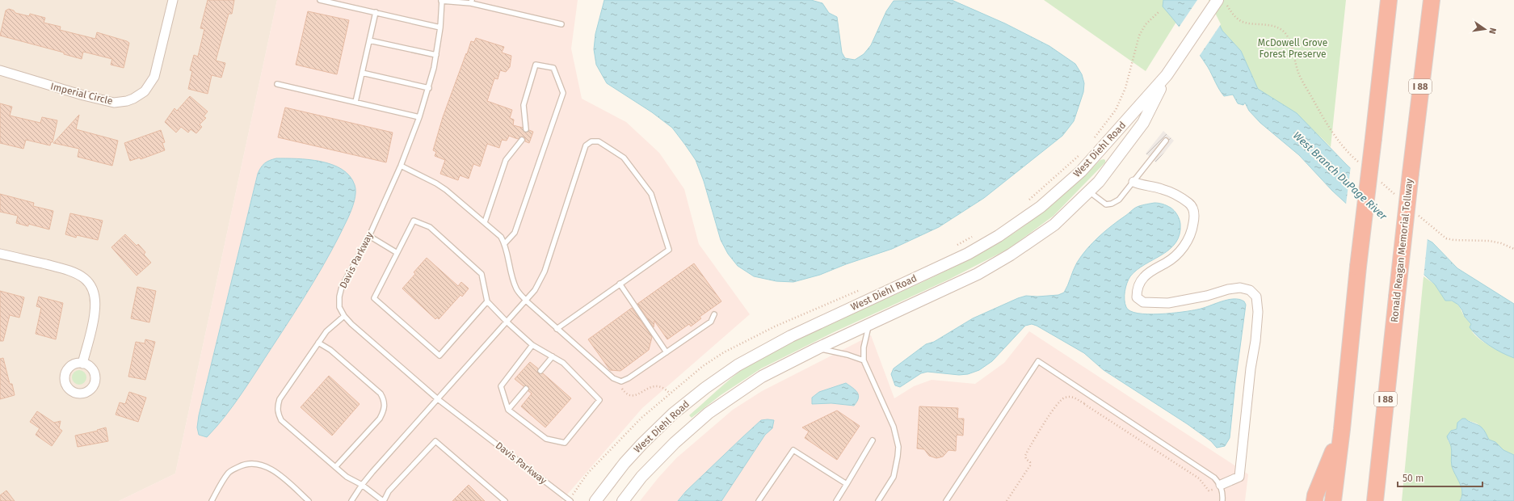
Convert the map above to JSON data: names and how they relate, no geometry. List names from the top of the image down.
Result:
{
  "streets": {
    "highway": ["I 88", "Ronald Reagan Memorial Tollway"],
    "street": ["Imperial Circle", "West Diehl Road"],
    "lane": ["Davis Parkway"]
  },
  "water": ["West Branch DuPage River"],
  "parks": ["McDowell Grove Forest Preserve"],
  "scale_bar": "50 m",
  "north": "right"
}
